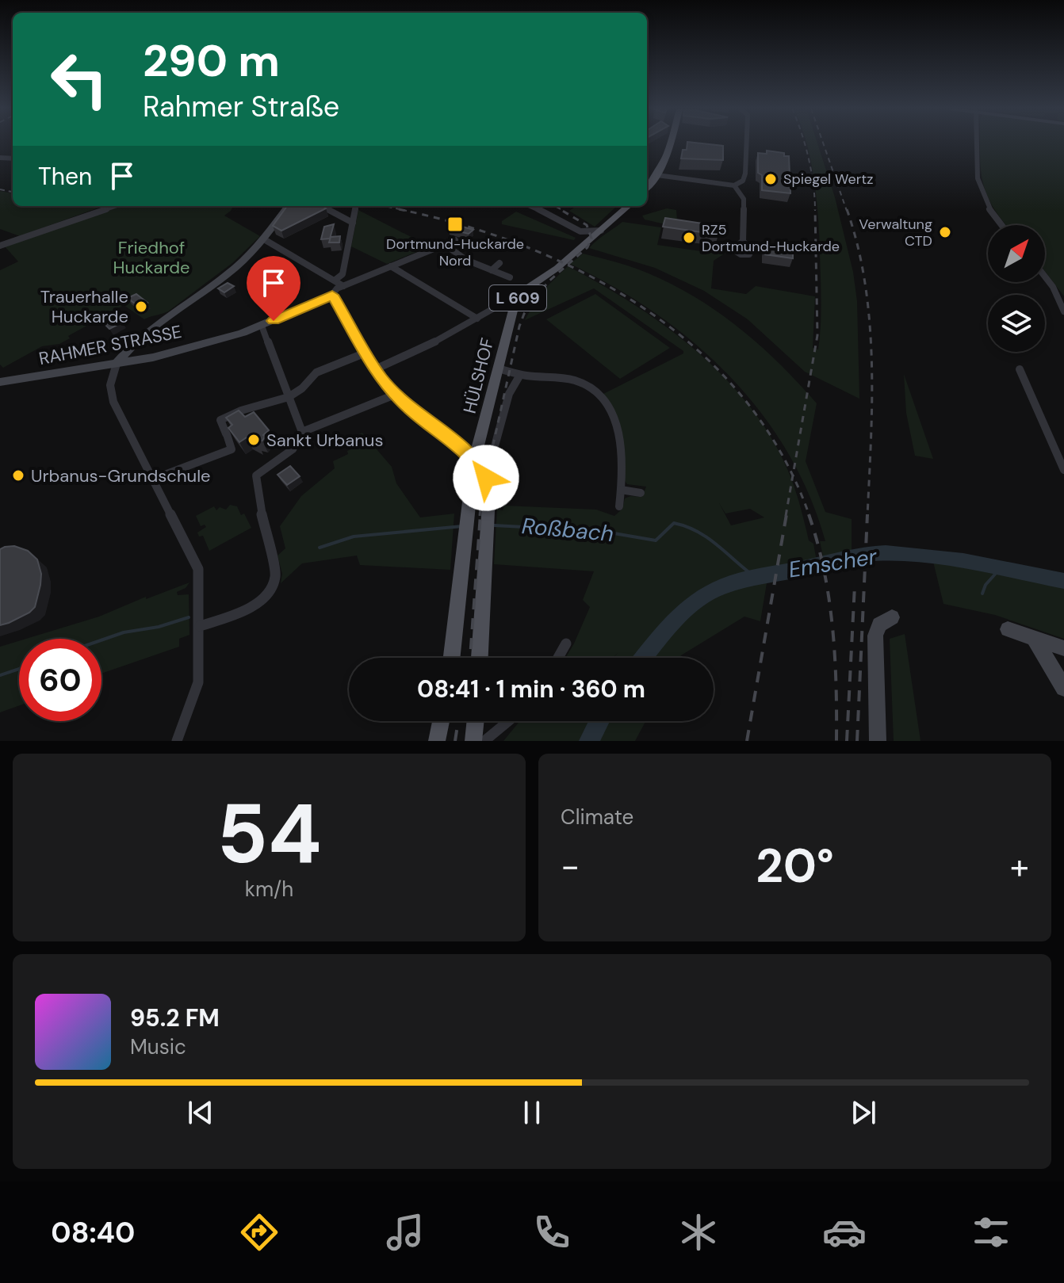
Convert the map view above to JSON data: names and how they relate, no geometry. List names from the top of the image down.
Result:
{
  "streets": {
    "main road": ["L 609", "RAHMER STRASSE", "HÜLSHOF"]
  },
  "crossings": [
    ["L 609", "HÜLSHOF"]
  ],
  "water": ["Roßbach", "Emscher"],
  "parks": ["Friedhof Huckarde"],
  "places": {
    "other": [
      "Spiegel Wertz",
      "Verwaltung CTD",
      "RZ5 Dortmund-Huckarde",
      "Trauerhalle Huckarde",
      "Sankt Urbanus",
      "Urbanus-Grundschule"
    ],
    "transit": ["Dortmund-Huckarde Nord"]
  },
  "north": "top right",
  "page": {
    "turn": ["290 m", "Rahmer Straße"],
    "then": "Then",
    "limit": "60",
    "trip": "08:41 · 1 min · 360 m",
    "tile": [
      ["54", "km/h"],
      "Climate"
    ],
    "heat": ["−", "20°", "+"],
    "song": ["95.2 FM", "Music"],
    "tabs": "08:40"
  }
}
